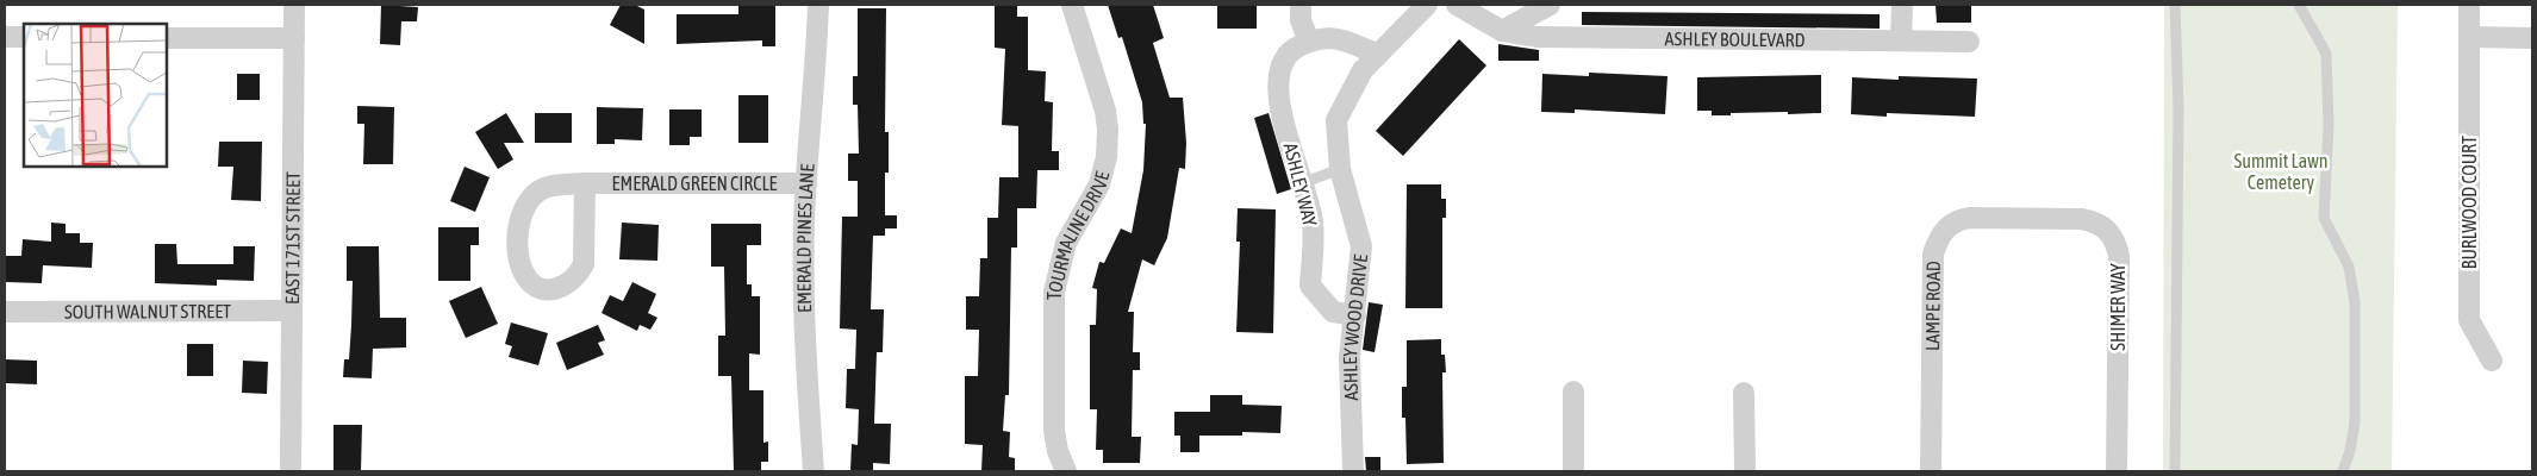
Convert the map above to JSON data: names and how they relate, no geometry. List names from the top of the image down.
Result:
{
  "streets": {
    "street": [
      "ASHLEY BOULEVARD",
      "EMERALD GREEN CIRCLE",
      "ASHLEY WAY",
      "BURLWOOD COURT",
      "TOURMALINE DRIVE",
      "EAST 171ST STREET",
      "EMERALD PINES LANE",
      "LAMPE ROAD",
      "SHIMER WAY",
      "SOUTH WALNUT STREET",
      "ASHLEY WOOD DRIVE"
    ]
  },
  "crossings": [
    ["EMERALD GREEN CIRCLE", "EMERALD PINES LANE"],
    ["ASHLEY WAY", "ASHLEY WOOD DRIVE"],
    ["EAST 171ST STREET", "SOUTH WALNUT STREET"],
    ["LAMPE ROAD", "SHIMER WAY"]
  ],
  "parks": ["Summit Lawn Cemetery"]
}
